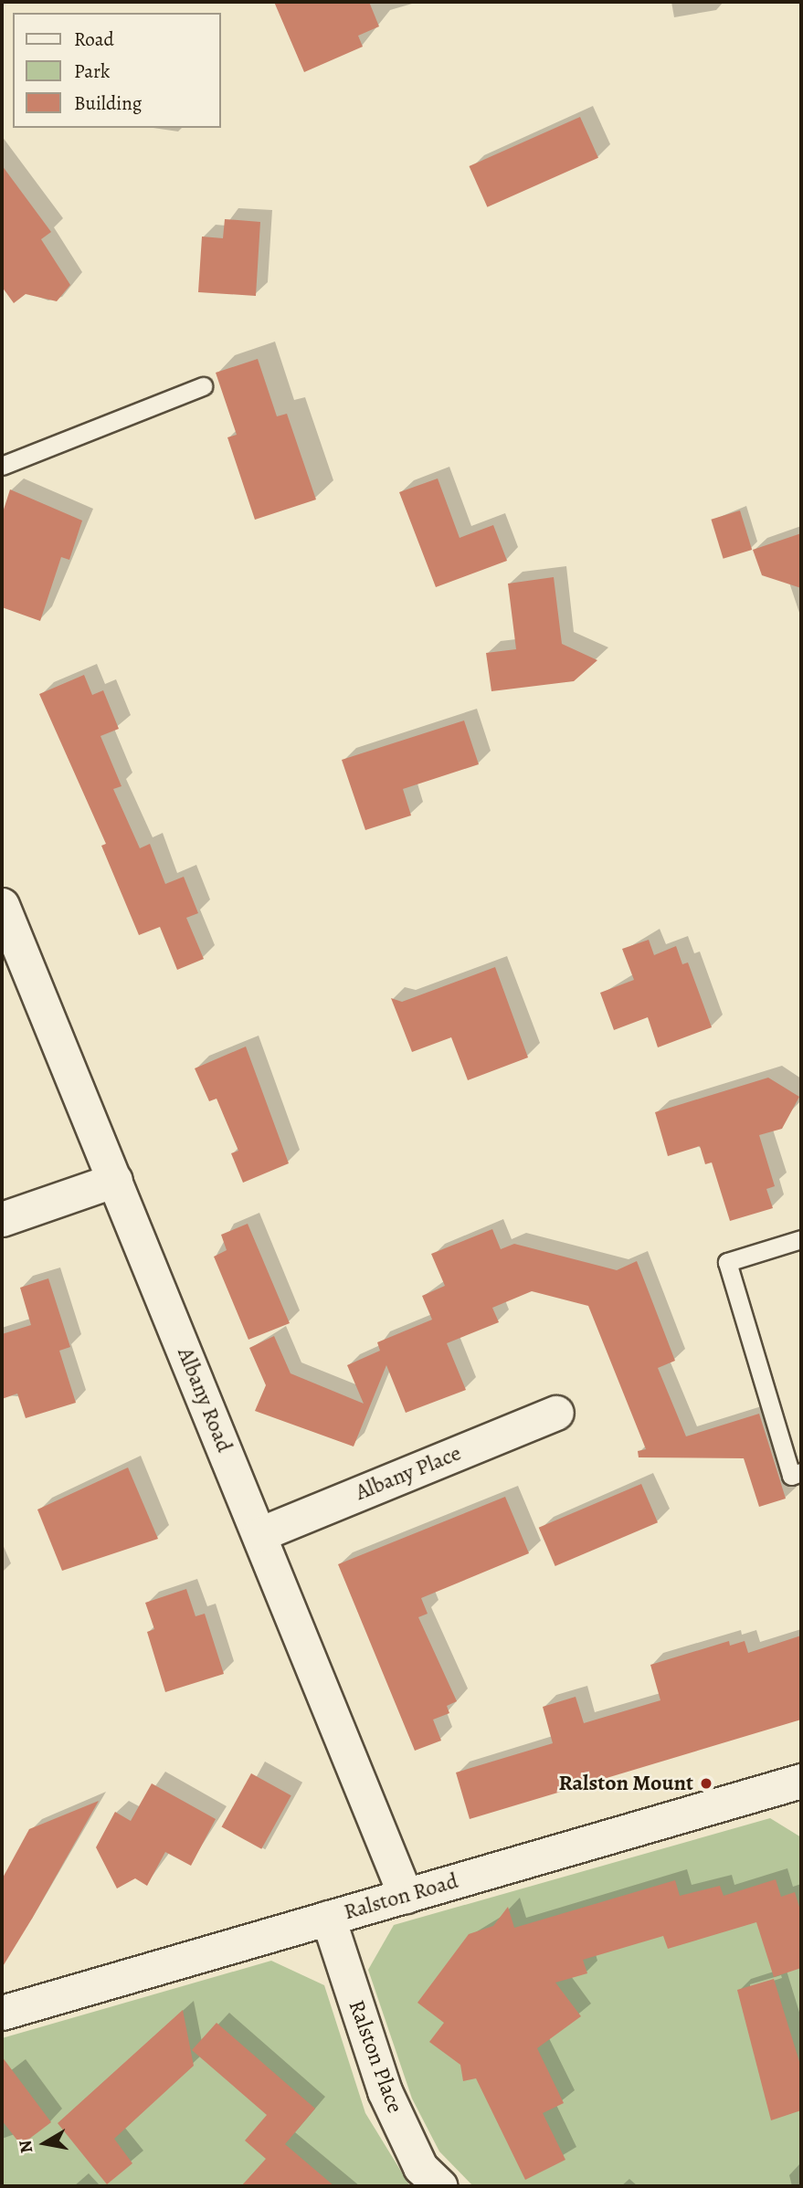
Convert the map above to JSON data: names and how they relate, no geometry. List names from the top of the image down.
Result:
{
  "streets": {
    "street": [
      "Albany Road",
      "Albany Place",
      "Ralston Road",
      "Ralston Place"
    ]
  },
  "crossings": [
    ["Albany Road", "Albany Place"],
    ["Albany Road", "Ralston Road"],
    ["Ralston Road", "Ralston Place"]
  ],
  "places": ["Ralston Mount"],
  "legend": ["Road", "Park", "Building"],
  "north": "left"
}
